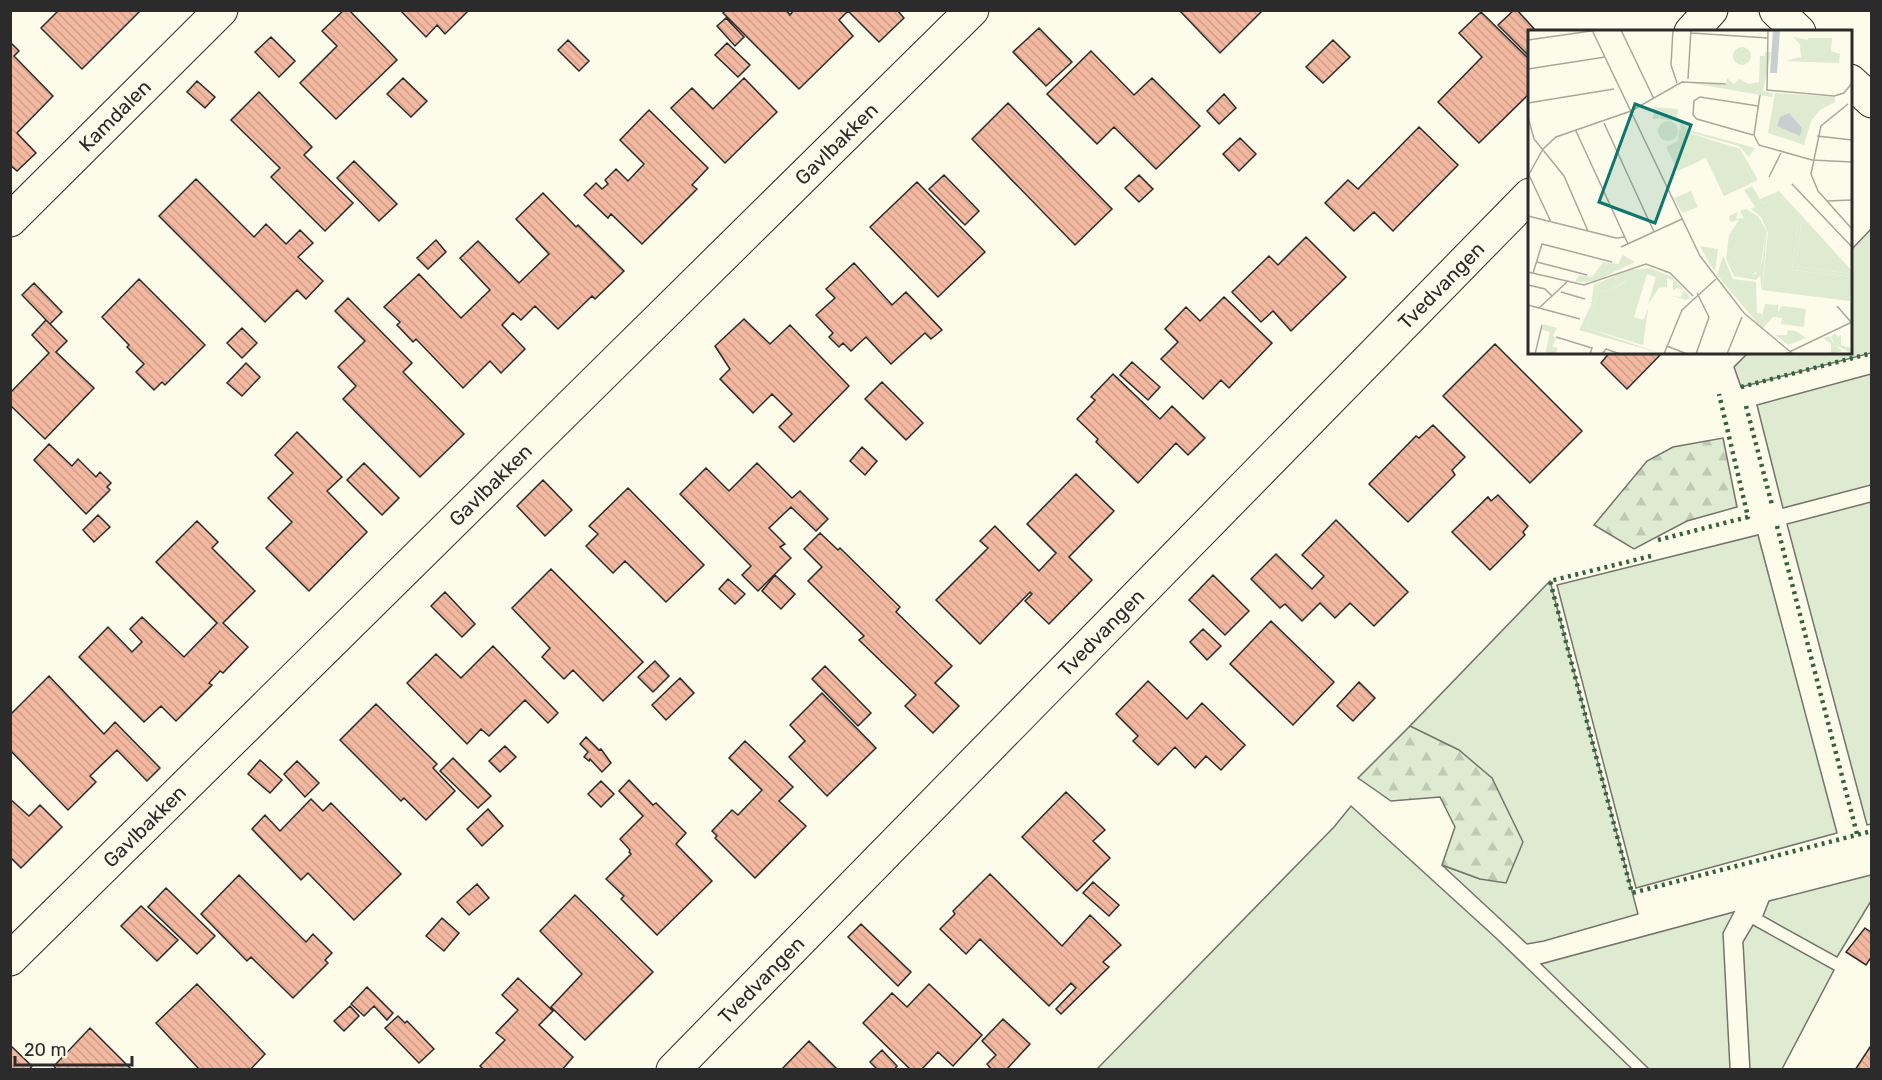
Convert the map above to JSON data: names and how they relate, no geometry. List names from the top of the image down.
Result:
{
  "streets": {
    "street": ["Kamdalen", "Gavlbakken", "Tvedvangen"]
  },
  "scale_bar": "20 m"
}
